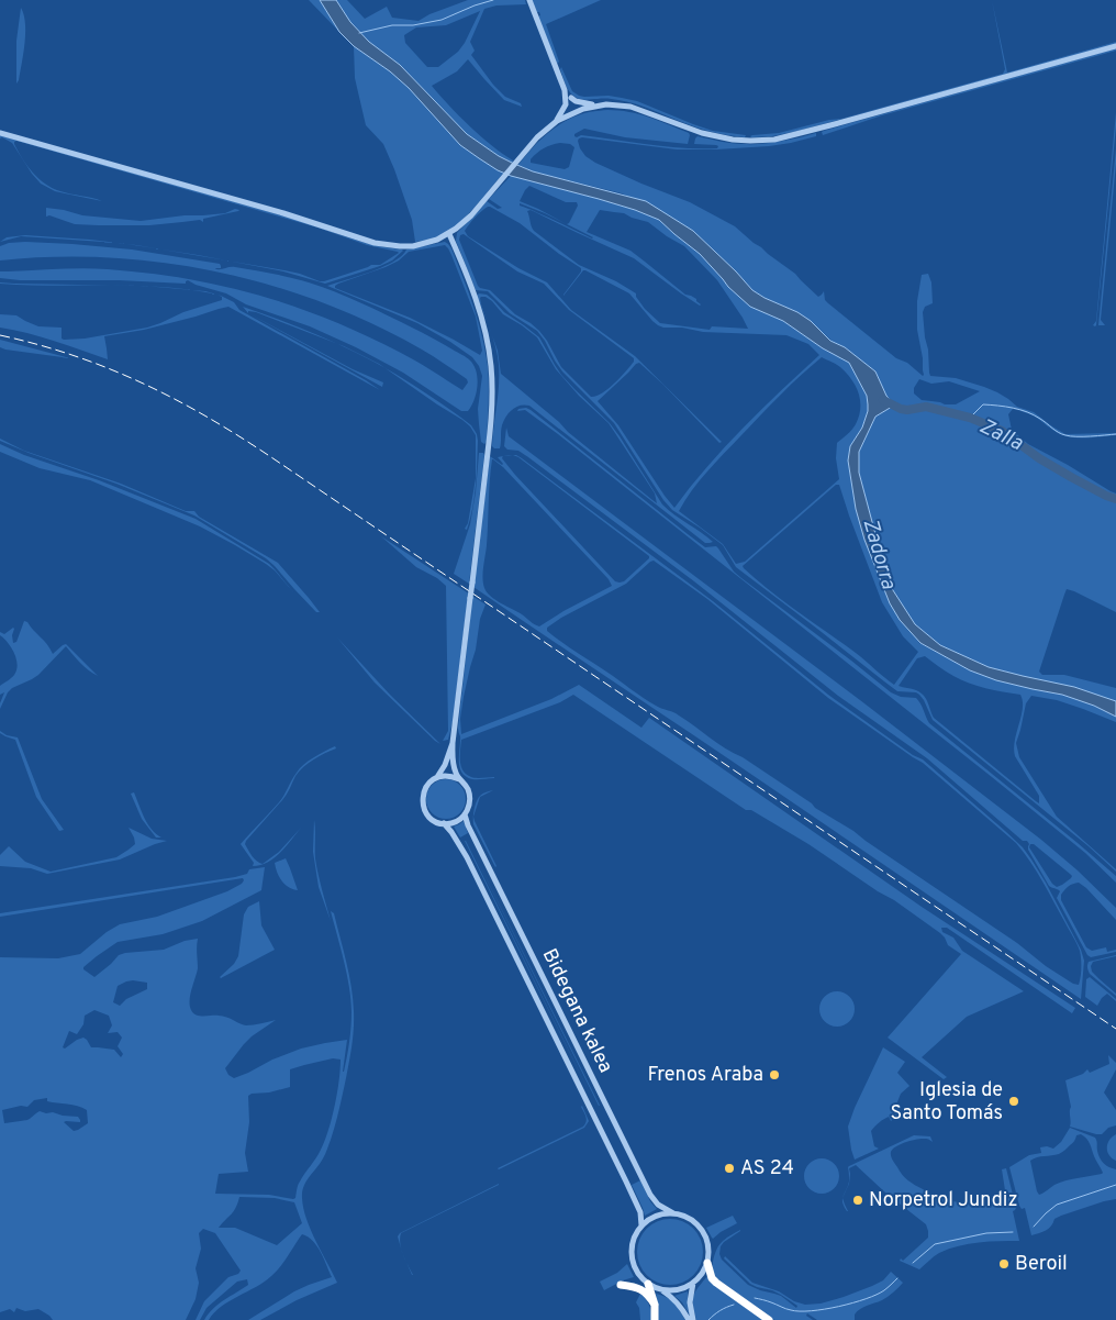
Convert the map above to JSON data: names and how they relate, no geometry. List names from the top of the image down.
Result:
{
  "streets": {
    "street": ["Bidegana kalea"]
  },
  "water": ["Zalla", "Zadorra"],
  "places": [
    "Frenos Araba",
    "Iglesia de Santo Tomás",
    "AS 24",
    "Norpetrol Jundiz",
    "Beroil"
  ]
}
